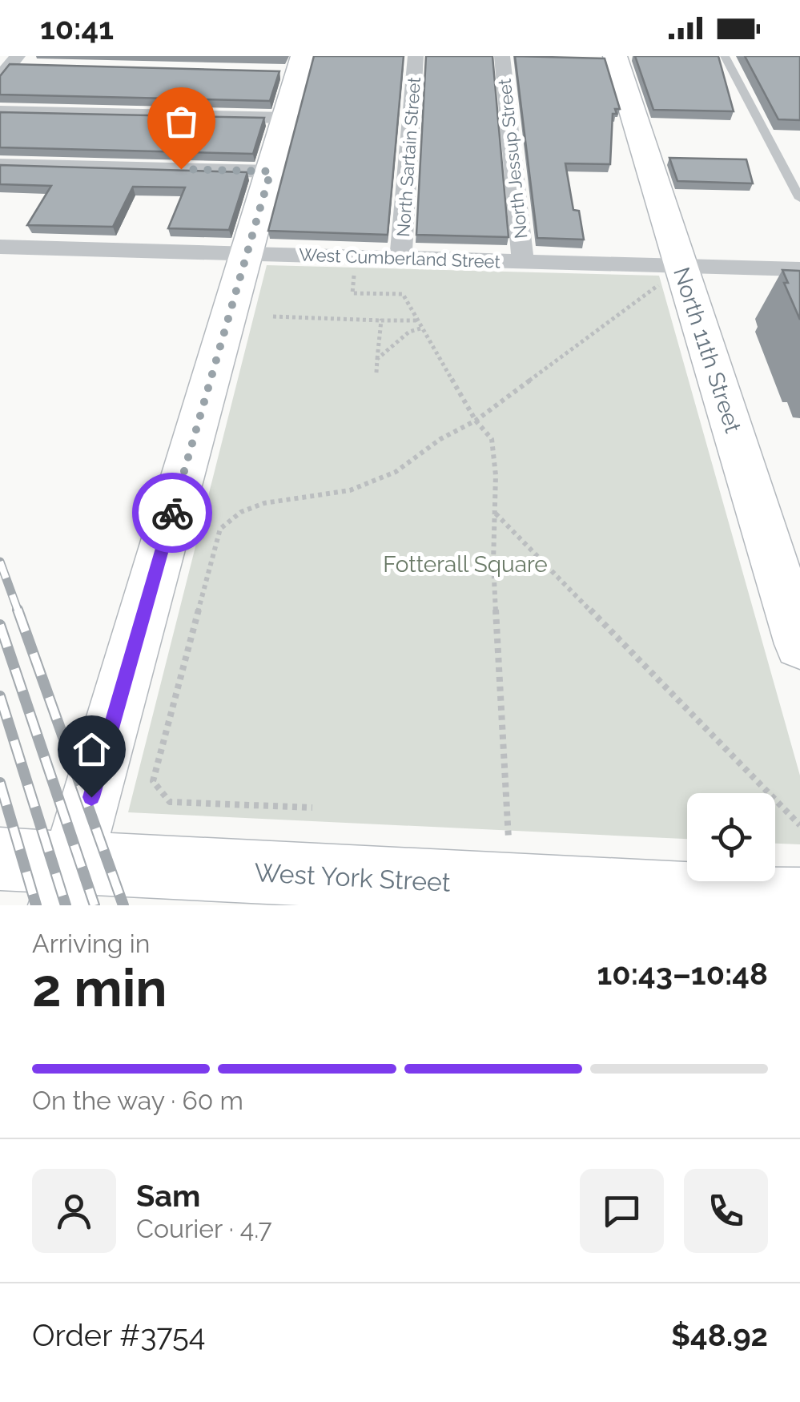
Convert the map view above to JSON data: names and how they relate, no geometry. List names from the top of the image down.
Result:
{
  "streets": {
    "main road": ["North 11th Street", "West York Street"],
    "street": ["North Sartain Street", "North Jessup Street", "West Cumberland Street"]
  },
  "crossings": [
    ["North Sartain Street", "West Cumberland Street"],
    ["North Jessup Street", "West Cumberland Street"],
    ["West Cumberland Street", "North 11th Street"]
  ],
  "parks": ["Fotterall Square"],
  "page": {
    "status": "10:41",
    "heading": ["2 min", "Arriving in", "10:43–10:48"],
    "panel": [
      "Sam",
      "Courier · 4.7",
      "Order #3754",
      "$48.92"
    ],
    "bar": "On the way · 60 m"
  }
}
